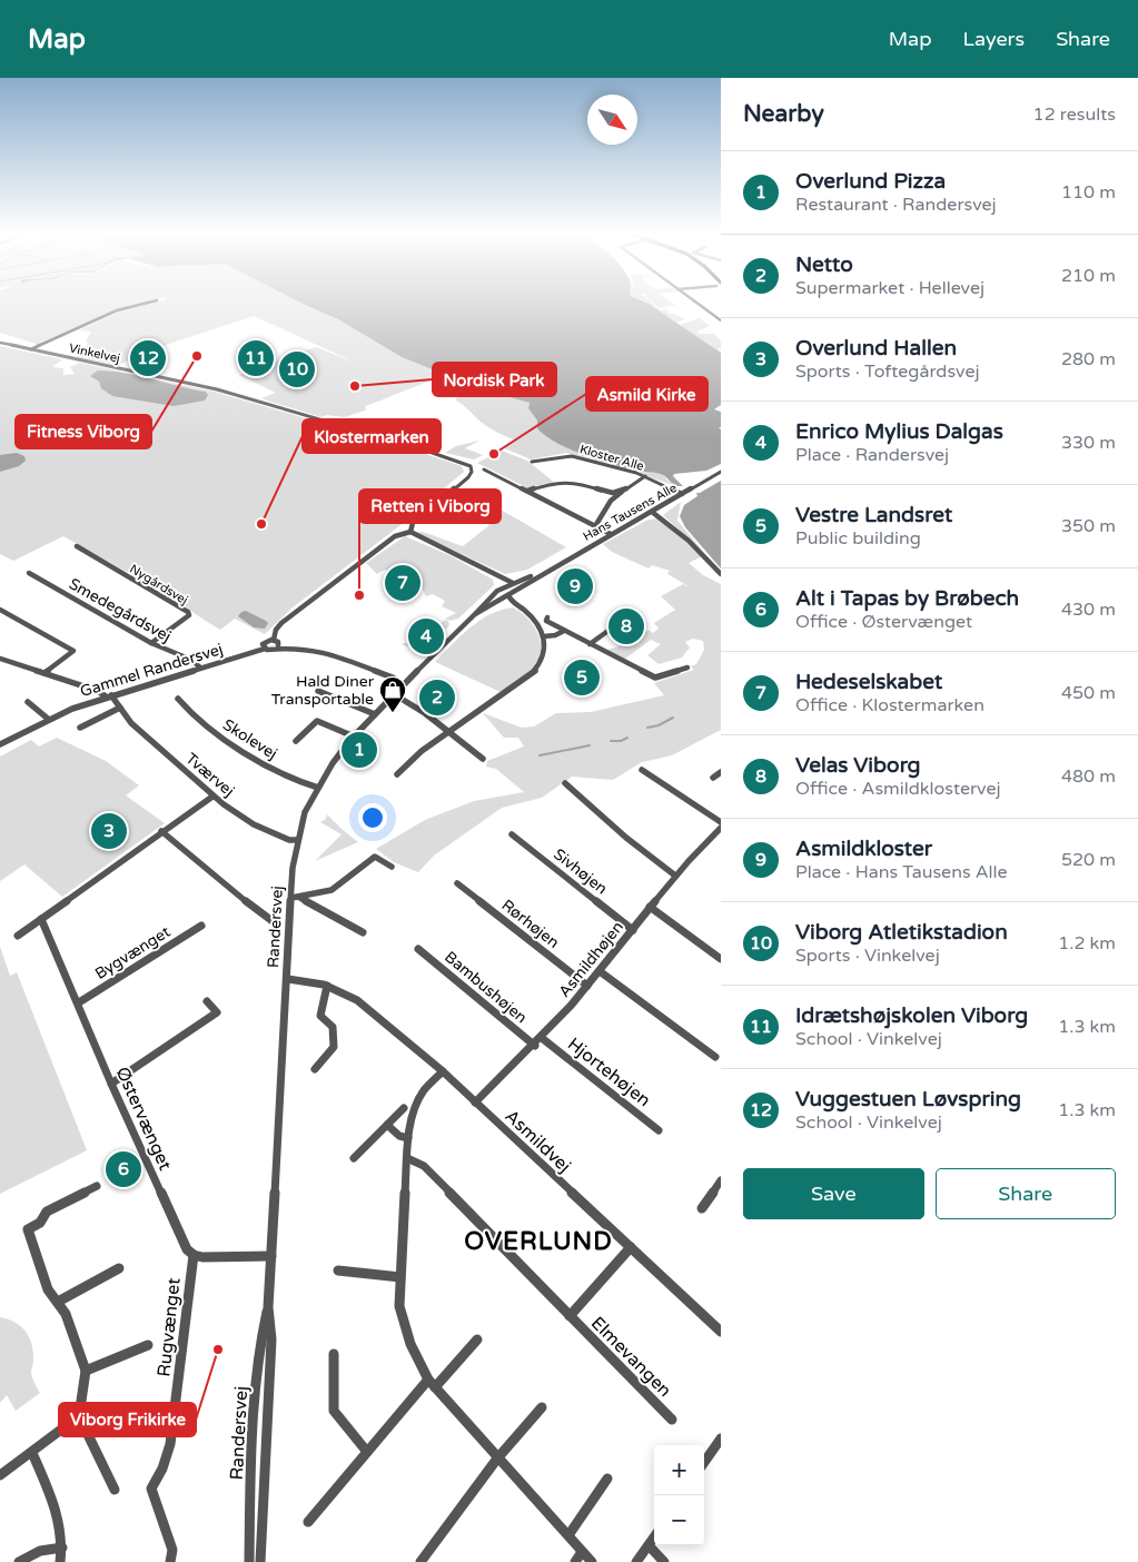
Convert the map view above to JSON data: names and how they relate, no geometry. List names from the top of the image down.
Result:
{
  "streets": {
    "street": [
      "Vinkelvej",
      "Kloster Alle",
      "Hans Tausens Alle",
      "Nygårdsvej",
      "Smedegårdsvej",
      "Gammel Randersvej",
      "Skolevej",
      "Tværvej",
      "Sivhøjen",
      "Rørhøjen",
      "Randersvej",
      "Bygvænget",
      "Asmildhøjen",
      "Bambushøjen",
      "Hjortehøjen",
      "Østervænget",
      "Asmildvej",
      "Rugvænget",
      "Elmevangen"
    ]
  },
  "crossings": [
    ["Kloster Alle", "Hans Tausens Alle"],
    ["Hans Tausens Alle", "Randersvej"],
    ["Nygårdsvej", "Smedegårdsvej"],
    ["Smedegårdsvej", "Gammel Randersvej"],
    ["Gammel Randersvej", "Tværvej"],
    ["Skolevej", "Randersvej"],
    ["Tværvej", "Randersvej"],
    ["Sivhøjen", "Asmildhøjen"],
    ["Rørhøjen", "Asmildhøjen"],
    ["Randersvej", "Asmildvej"],
    ["Bygvænget", "Østervænget"],
    ["Asmildhøjen", "Bambushøjen"],
    ["Asmildhøjen", "Hjortehøjen"],
    ["Asmildhøjen", "Asmildvej"],
    ["Østervænget", "Rugvænget"],
    ["Asmildvej", "Elmevangen"]
  ],
  "districts": ["OVERLUND"],
  "places": {
    "other": [
      "Fitness Viborg",
      "Nordisk Park",
      "Asmild Kirke",
      "Klostermarken",
      "Retten i Viborg",
      "Viborg Frikirke"
    ],
    "shop": ["Hald Diner Transportable"]
  },
  "north": "bottom right",
  "page": {
    "header": "Map",
    "nav": ["Map", "Layers", "Share"],
    "heading": ["Nearby", "12 results"],
    "list": [
      {
        "mark": "1",
        "name": "Overlund Pizza",
        "note": "Restaurant · Randersvej",
        "value": "110 m"
      },
      {
        "mark": "2",
        "name": "Netto",
        "note": "Supermarket · Hellevej",
        "value": "210 m"
      },
      {
        "mark": "3",
        "name": "Overlund Hallen",
        "note": "Sports · Toftegårdsvej",
        "value": "280 m"
      },
      {
        "mark": "4",
        "name": "Enrico Mylius Dalgas",
        "note": "Place · Randersvej",
        "value": "330 m"
      },
      {
        "mark": "5",
        "name": "Vestre Landsret",
        "note": "Public building",
        "value": "350 m"
      },
      {
        "mark": "6",
        "name": "Alt i Tapas by Brøbech",
        "note": "Office · Østervænget",
        "value": "430 m"
      },
      {
        "mark": "7",
        "name": "Hedeselskabet",
        "note": "Office · Klostermarken",
        "value": "450 m"
      },
      {
        "mark": "8",
        "name": "Velas Viborg",
        "note": "Office · Asmildklostervej",
        "value": "480 m"
      },
      {
        "mark": "9",
        "name": "Asmildkloster",
        "note": "Place · Hans Tausens Alle",
        "value": "520 m"
      },
      {
        "mark": "10",
        "name": "Viborg Atletikstadion",
        "note": "Sports · Vinkelvej",
        "value": "1.2 km"
      },
      {
        "mark": "11",
        "name": "Idrætshøjskolen Viborg",
        "note": "School · Vinkelvej",
        "value": "1.3 km"
      },
      {
        "mark": "12",
        "name": "Vuggestuen Løvspring",
        "note": "School · Vinkelvej",
        "value": "1.3 km"
      }
    ],
    "pins": [
      "11",
      "12",
      "10",
      "7",
      "9",
      "8",
      "4",
      "5",
      "2",
      "1",
      "3",
      "6"
    ],
    "buttons": ["Save", "Share"],
    "map_buttons": ["+", "−"]
  }
}
